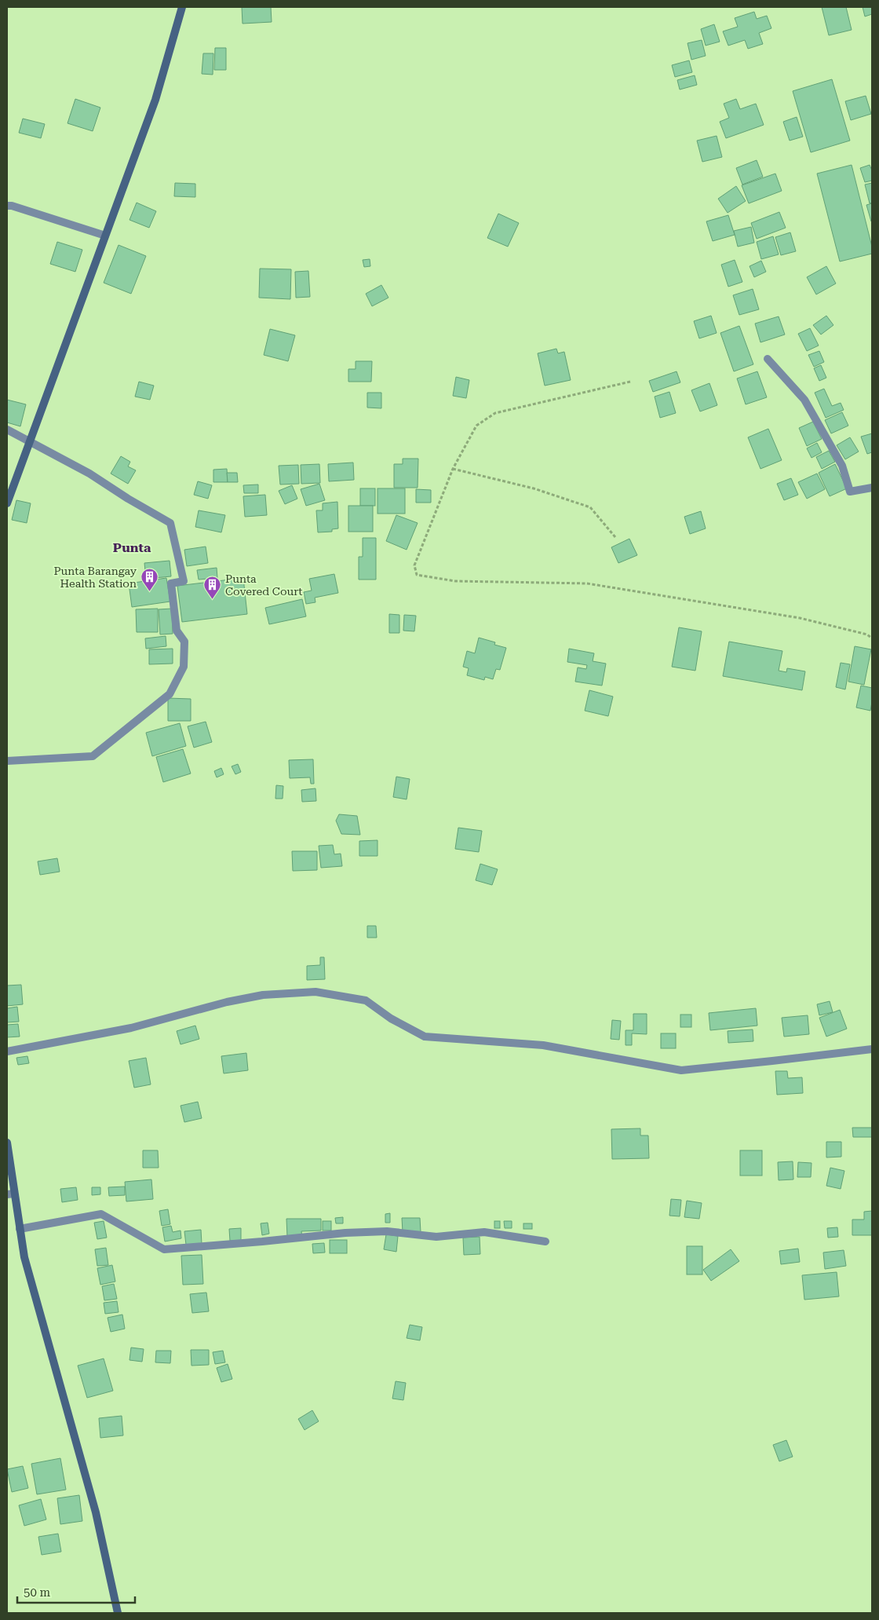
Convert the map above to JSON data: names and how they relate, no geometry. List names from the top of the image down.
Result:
{
  "districts": ["Punta"],
  "places": {
    "building": ["Punta Barangay Health Station", "Punta Covered Court"]
  },
  "scale_bar": "50 m"
}
